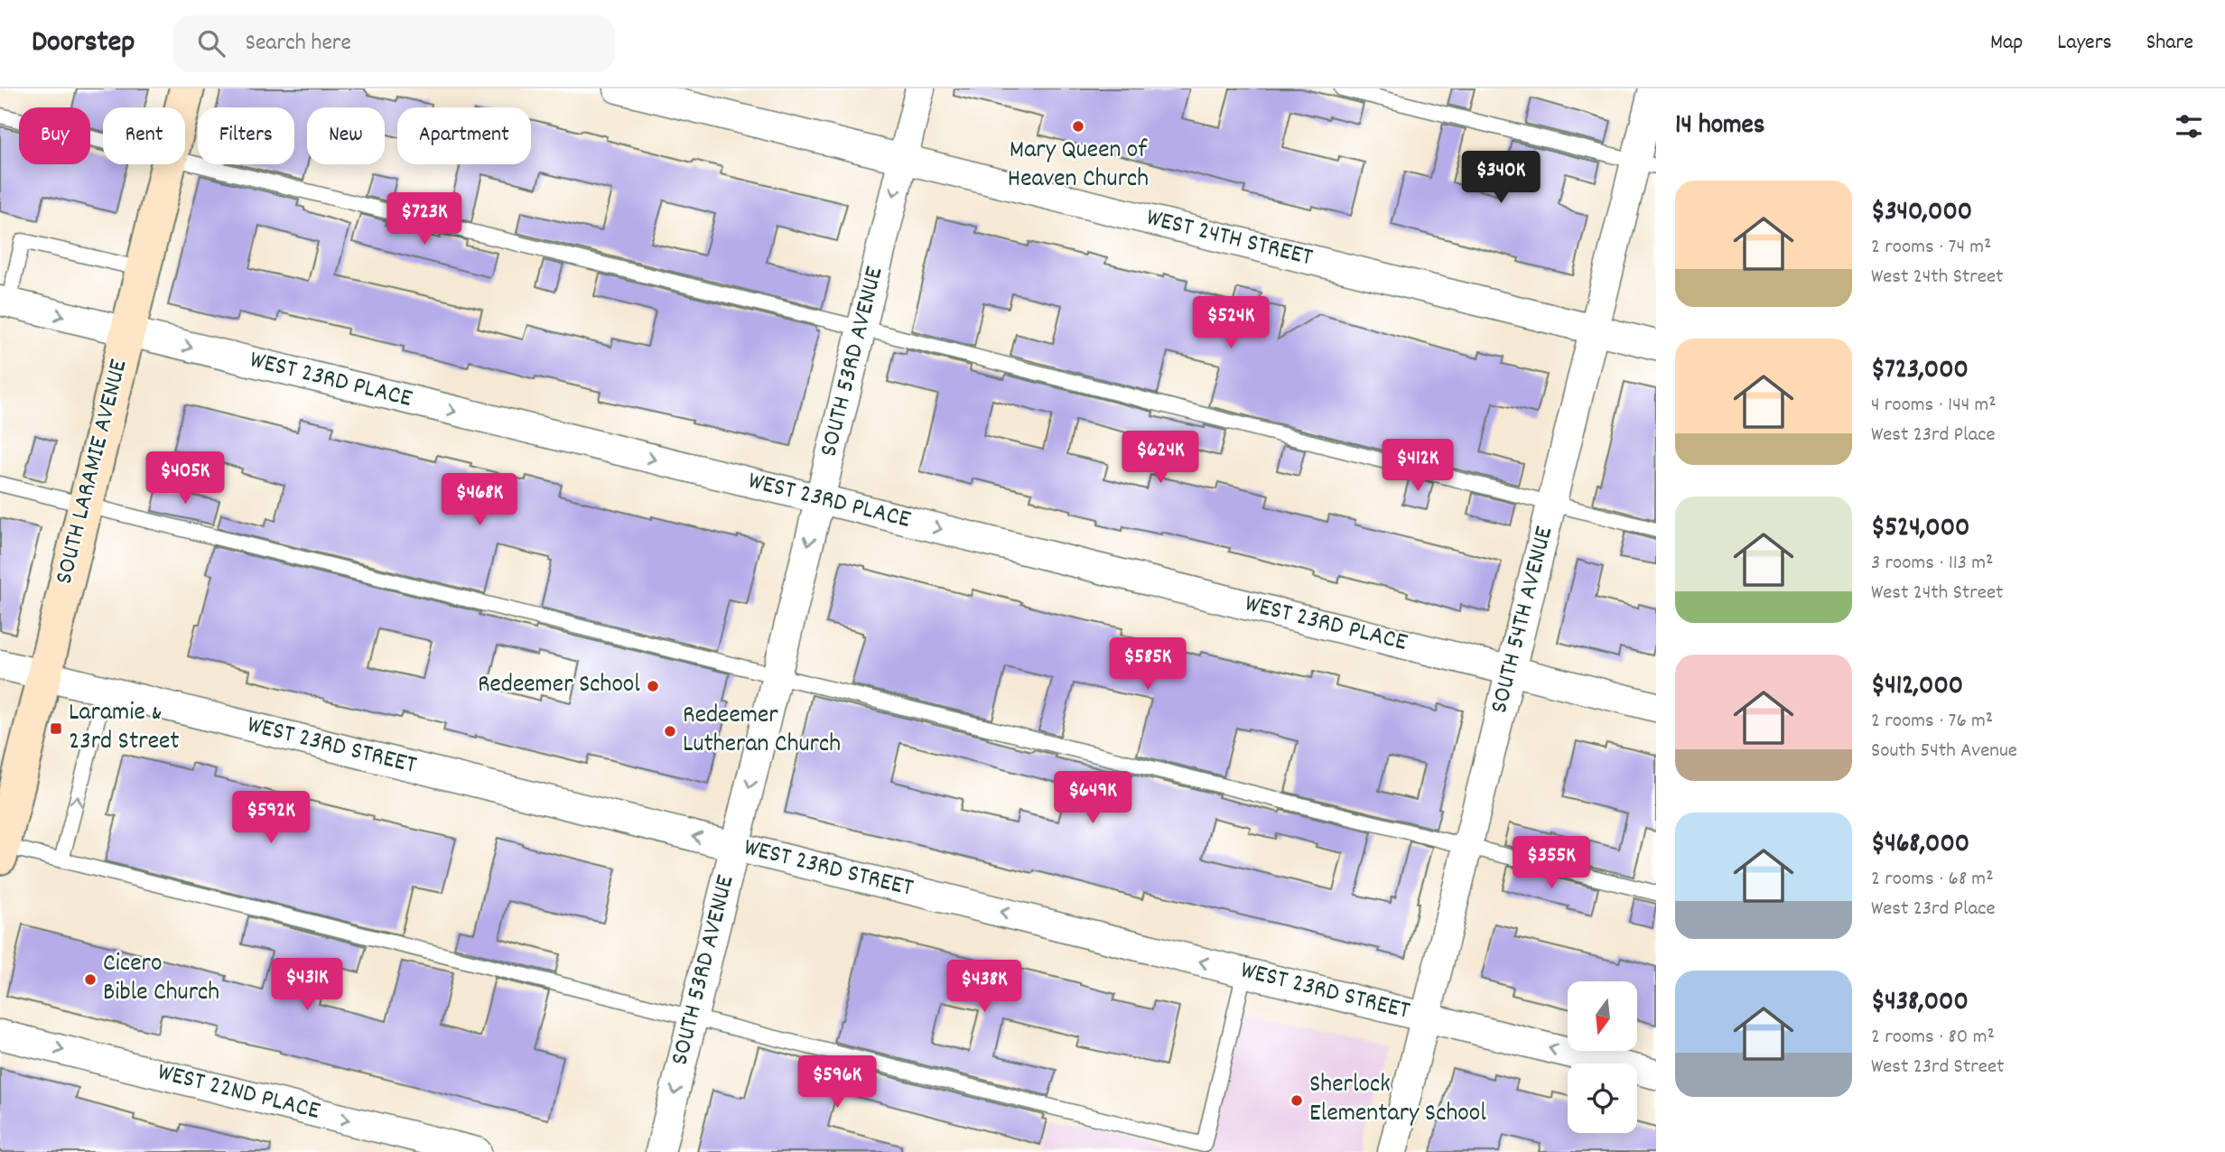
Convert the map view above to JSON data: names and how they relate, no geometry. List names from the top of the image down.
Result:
{
  "streets": {
    "main road": ["SOUTH LARAMIE AVENUE"],
    "street": [
      "WEST 24TH STREET",
      "SOUTH 53RD AVENUE",
      "WEST 23RD PLACE",
      "SOUTH 54TH AVENUE",
      "WEST 23RD STREET",
      "WEST 22ND PLACE"
    ]
  },
  "crossings": [
    ["WEST 24TH STREET", "SOUTH 53RD AVENUE"],
    ["WEST 24TH STREET", "SOUTH 54TH AVENUE"],
    ["SOUTH 53RD AVENUE", "WEST 23RD PLACE"],
    ["SOUTH 53RD AVENUE", "WEST 23RD STREET"],
    ["WEST 23RD PLACE", "SOUTH LARAMIE AVENUE"],
    ["WEST 23RD PLACE", "SOUTH 54TH AVENUE"],
    ["SOUTH LARAMIE AVENUE", "WEST 23RD STREET"],
    ["SOUTH 54TH AVENUE", "WEST 23RD STREET"]
  ],
  "one_way": [
    "SOUTH 53RD AVENUE",
    "WEST 23RD PLACE",
    "WEST 23RD STREET",
    "WEST 22ND PLACE"
  ],
  "places": {
    "other": [
      "Mary Queen of Heaven Church",
      "Redeemer School",
      "Redeemer Lutheran Church",
      "Cicero Bible Church",
      "Sherlock Elementary School"
    ],
    "transit": ["Laramie & 23rd Street"]
  },
  "north": "bottom",
  "page": {
    "header": "Doorstep",
    "search": "Search here",
    "nav": ["Map", "Layers", "Share"],
    "heading": "14 homes",
    "chip": [
      "Buy",
      "Rent",
      "Filters",
      "New",
      "Apartment"
    ],
    "price": [
      "$340K",
      "$723K",
      "$524K",
      "$624K",
      "$412K",
      "$405K",
      "$468K",
      "$585K",
      "$649K",
      "$592K",
      "$355K",
      "$431K",
      "$438K",
      "$596K"
    ],
    "list": [
      {
        "name": "$340,000",
        "note": "2 rooms · 74 m² · West 24th Street"
      },
      {
        "name": "$723,000",
        "note": "4 rooms · 144 m² · West 23rd Place"
      },
      {
        "name": "$524,000",
        "note": "3 rooms · 113 m² · West 24th Street"
      },
      {
        "name": "$412,000",
        "note": "2 rooms · 76 m² · South 54th Avenue"
      },
      {
        "name": "$468,000",
        "note": "2 rooms · 68 m² · West 23rd Place"
      },
      {
        "name": "$438,000",
        "note": "2 rooms · 80 m² · West 23rd Street"
      }
    ]
  }
}
